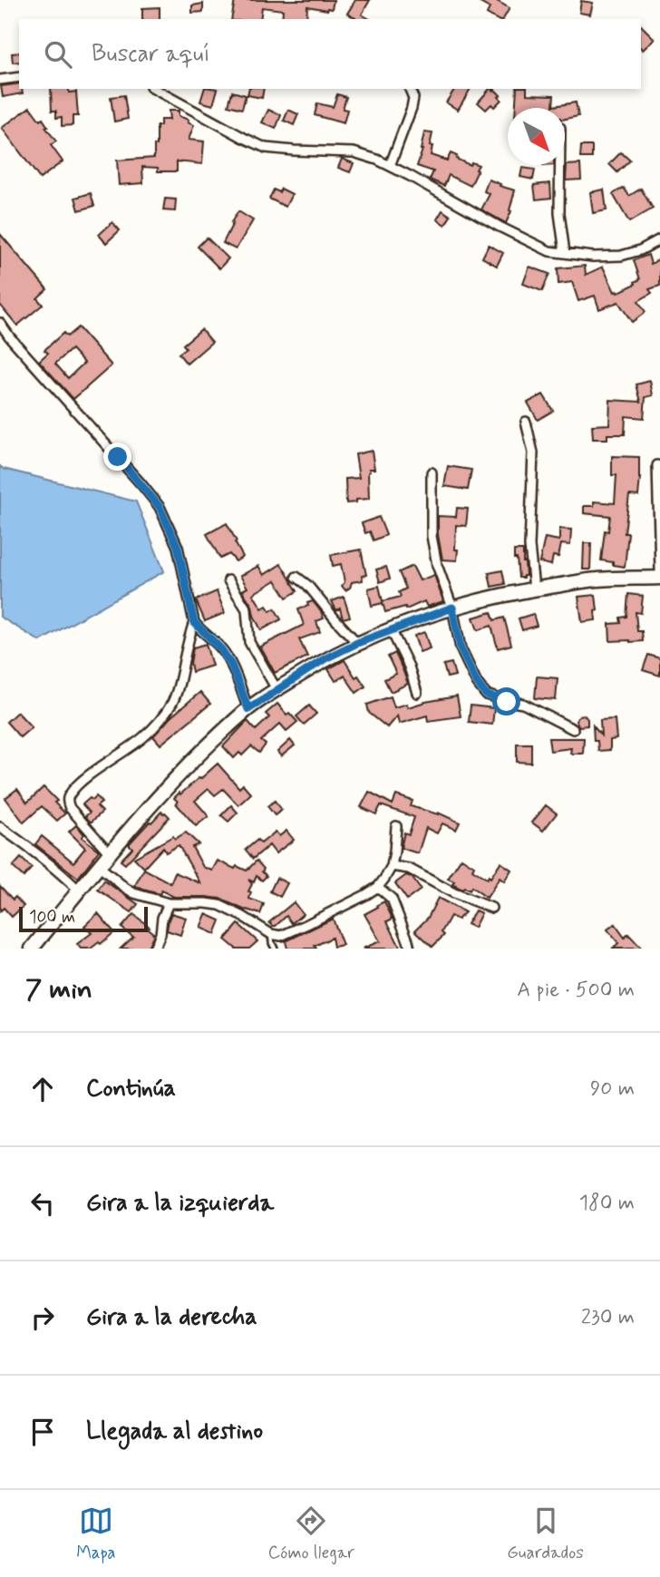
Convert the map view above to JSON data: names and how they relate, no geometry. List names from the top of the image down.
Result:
{
  "scale_bar": "100 m",
  "north": "bottom right",
  "page": {
    "search": "Buscar aquí",
    "scale": "100 m",
    "heading": ["7 min", "A pie · 500 m"],
    "list": [
      ["Continúa", "90 m"],
      ["Gira a la izquierda", "180 m"],
      ["Gira a la derecha", "230 m"],
      "Llegada al destino"
    ],
    "nav": ["Mapa", "Cómo llegar", "Guardados"]
  }
}
